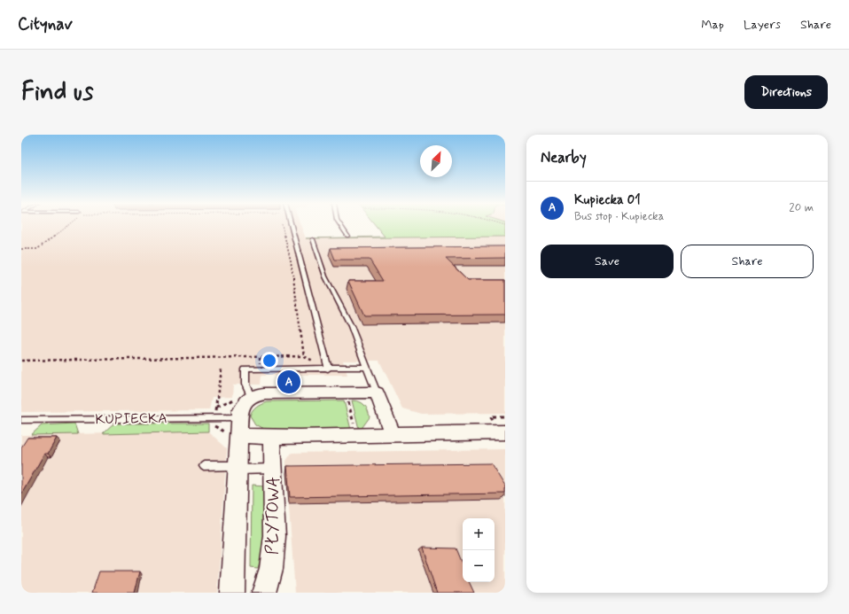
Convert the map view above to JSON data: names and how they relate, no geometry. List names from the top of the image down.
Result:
{
  "streets": {
    "street": ["KUPIECKA", "PŁYTOWA"]
  },
  "crossings": [
    ["KUPIECKA", "PŁYTOWA"]
  ],
  "north": "top right",
  "page": {
    "header": "Citynav",
    "nav": ["Map", "Layers", "Share"],
    "buttons": [
      "Directions",
      ["Save", "Share"]
    ],
    "title": "Find us",
    "heading": "Nearby",
    "list": [
      {
        "mark": "A",
        "name": "Kupiecka 01",
        "note": "Bus stop · Kupiecka",
        "value": "20 m"
      }
    ],
    "pins": "A",
    "map_buttons": ["+", "−"]
  }
}
